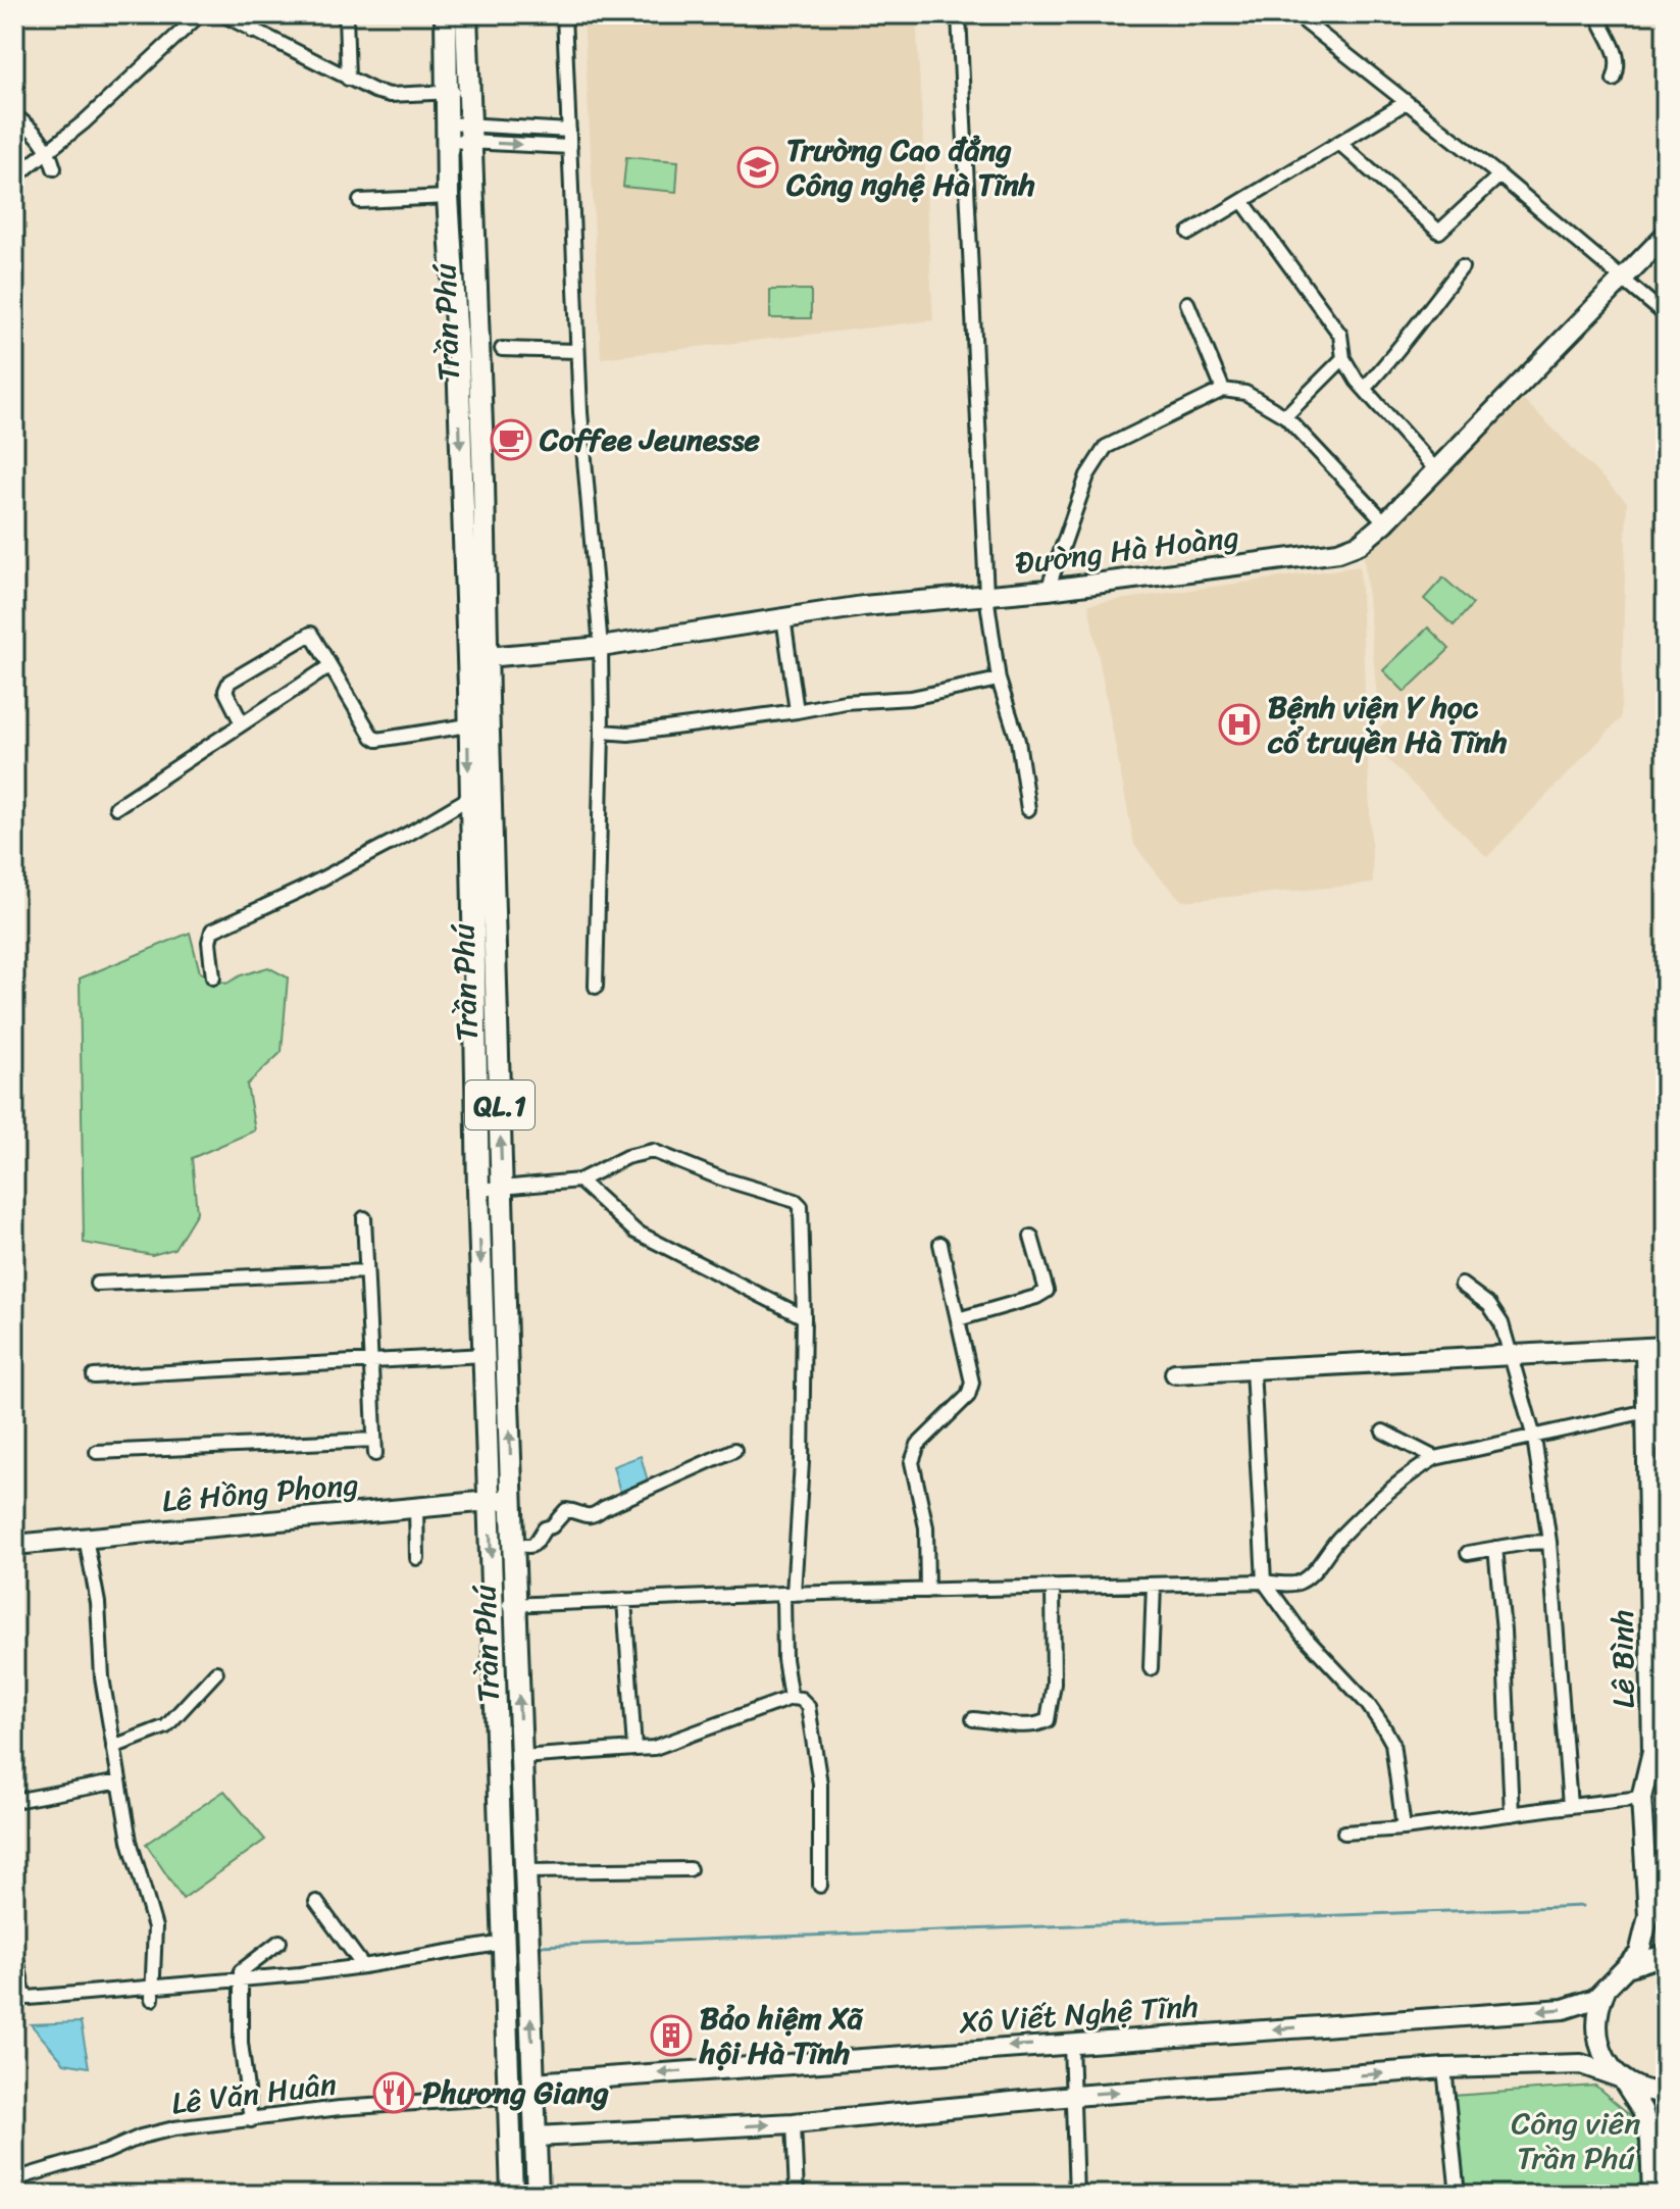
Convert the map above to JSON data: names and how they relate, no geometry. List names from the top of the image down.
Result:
{
  "streets": {
    "main road": ["Trần Phú", "QL.1"],
    "street": [
      "Đường Hà Hoàng",
      "Lê Hồng Phong",
      "Lê Bình",
      "Xô Viết Nghệ Tĩnh",
      "Lê Văn Huân"
    ]
  },
  "crossings": [
    ["Trần Phú", "Đường Hà Hoàng"],
    ["Trần Phú", "Lê Hồng Phong"],
    ["Trần Phú", "Xô Viết Nghệ Tĩnh"],
    ["Trần Phú", "Lê Văn Huân"],
    ["Lê Bình", "Xô Viết Nghệ Tĩnh"]
  ],
  "parks": ["Công viên Trần Phú"],
  "places": {
    "school or university": ["Trường Cao đẳng Công nghệ Hà Tĩnh"],
    "cafe": ["Coffee Jeunesse"],
    "hospital": ["Bệnh viện Y học cổ truyền Hà Tĩnh"],
    "building": ["Bảo hiệm Xã hội Hà Tĩnh"],
    "restaurant": ["Phương Giang"]
  }
}
